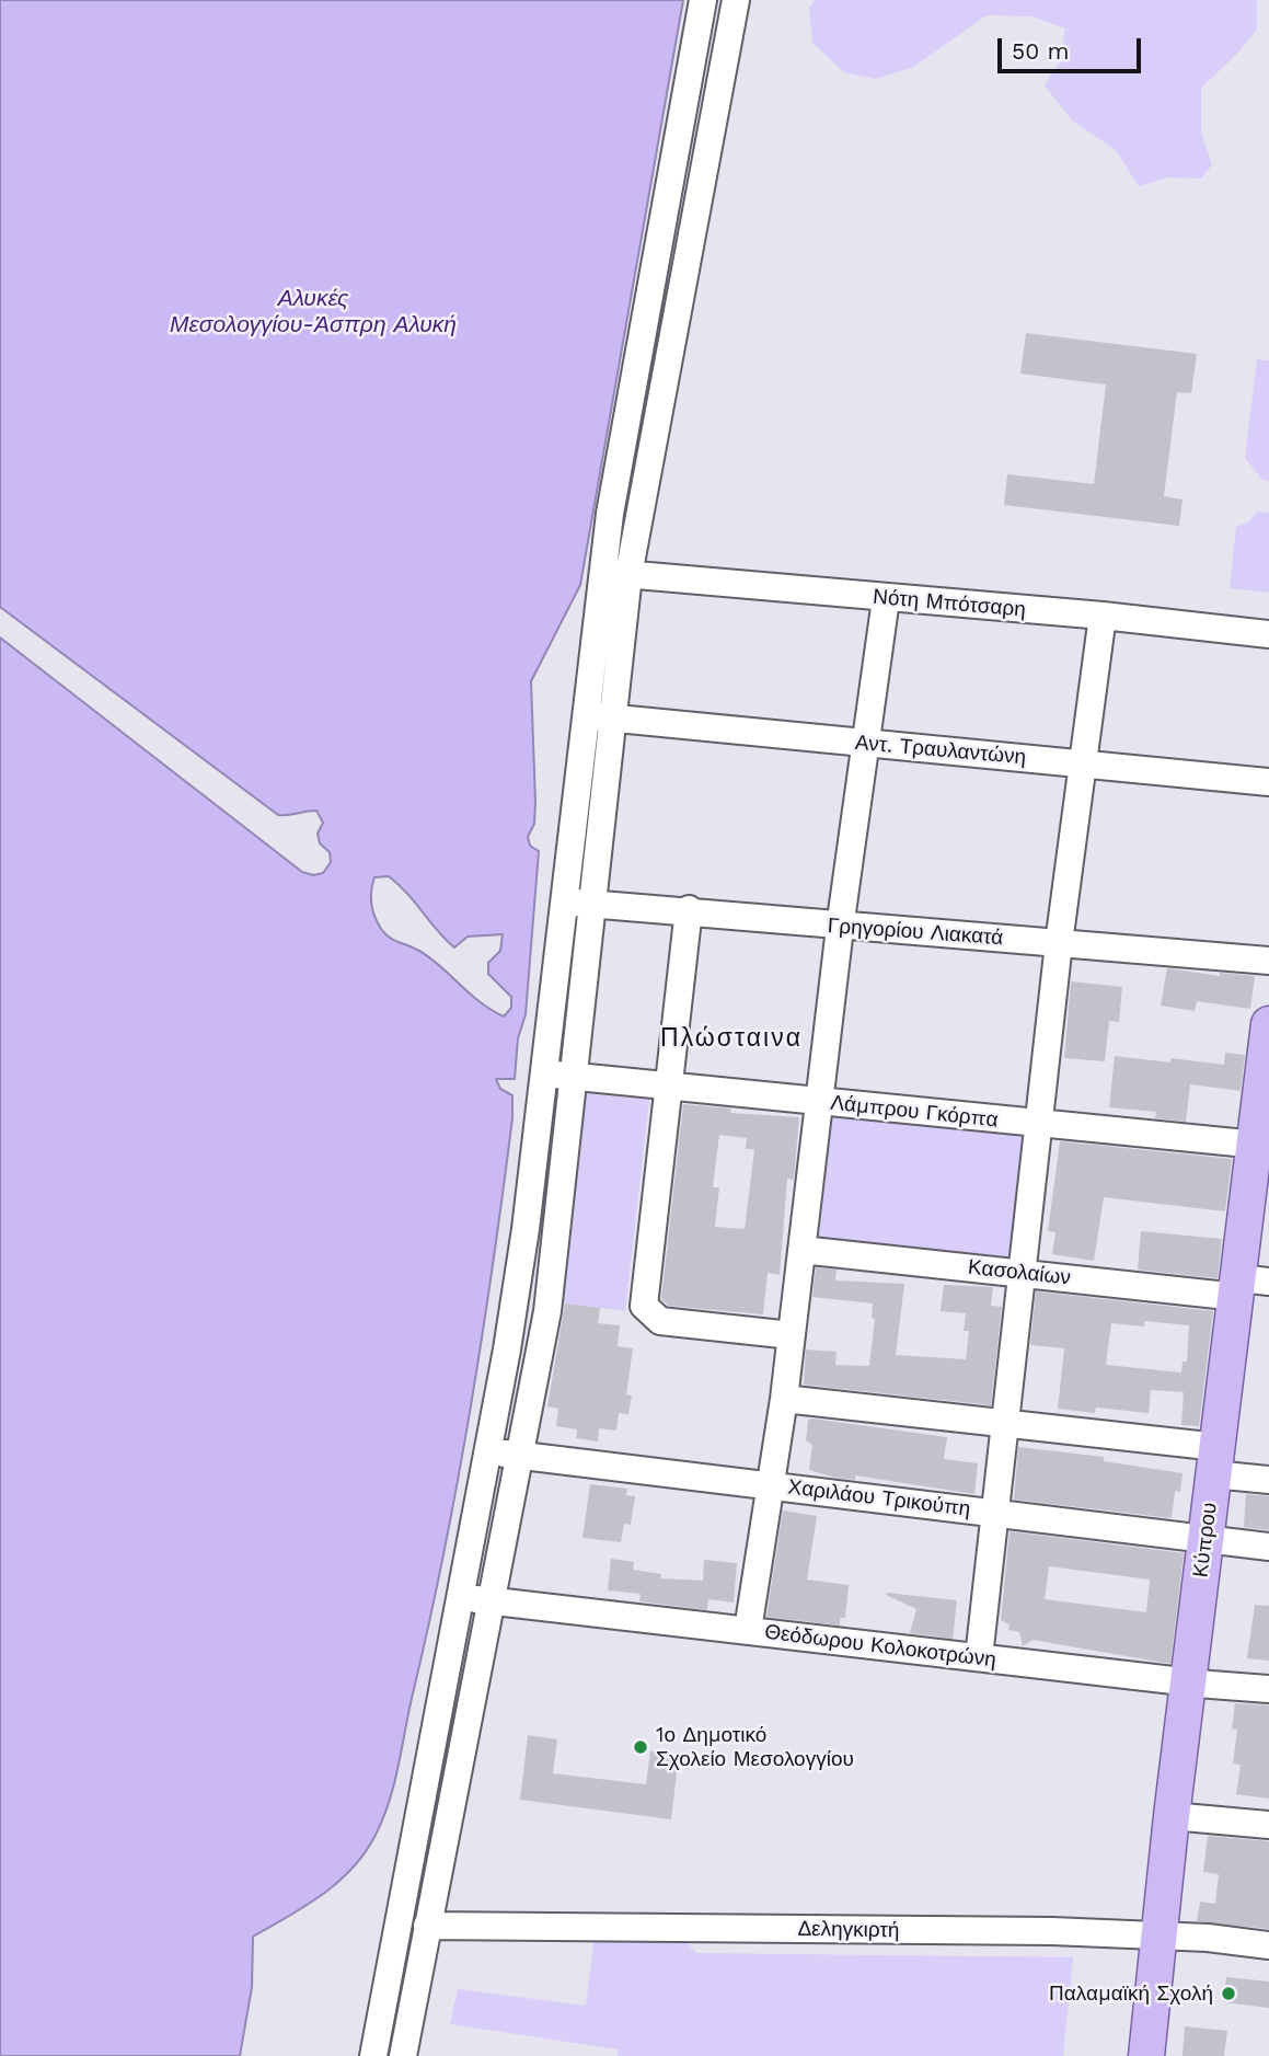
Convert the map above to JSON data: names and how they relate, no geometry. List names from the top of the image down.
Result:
{
  "streets": {
    "main road": ["Κύπρου"],
    "street": [
      "Νότη Μπότσαρη",
      "Αντ. Τραυλαντώνη",
      "Γρηγορίου Λιακατά",
      "Λάμπρου Γκόρπα",
      "Κασολαίων",
      "Χαριλάου Τρικούπη",
      "Θεόδωρου Κολοκοτρώνη",
      "Δεληγκιρτή"
    ]
  },
  "crossings": [
    ["Λάμπρου Γκόρπα", "Κύπρου"],
    ["Κασολαίων", "Κύπρου"],
    ["Χαριλάου Τρικούπη", "Κύπρου"],
    ["Κύπρου", "Θεόδωρου Κολοκοτρώνη"],
    ["Κύπρου", "Δεληγκιρτή"]
  ],
  "districts": ["Πλώσταινα"],
  "water": ["Αλυκές Μεσολογγίου-Άσπρη Αλυκή"],
  "places": ["1ο Δημοτικό Σχολείο Μεσολογγίου", "Παλαμαϊκή Σχολή"],
  "scale_bar": "50 m"
}
